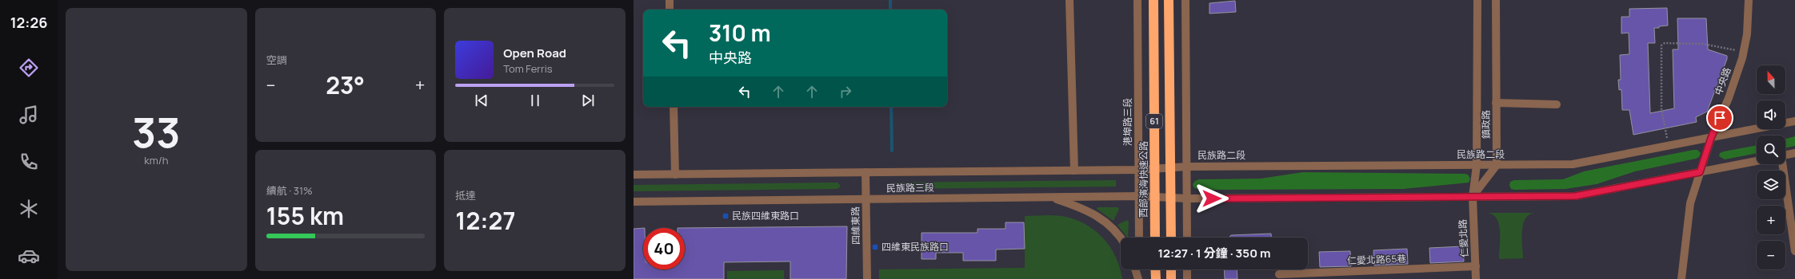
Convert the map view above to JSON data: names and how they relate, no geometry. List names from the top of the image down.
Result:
{
  "streets": {
    "highway": ["61", "西部濱海快速公路"],
    "street": [
      "中央路",
      "港埠路三段",
      "鎮政路",
      "民族路二段",
      "民族路三段",
      "四維東路",
      "仁愛北路",
      "仁愛北路65巷"
    ]
  },
  "crossings": [
    ["中央路", "民族路二段"],
    ["港埠路三段", "民族路三段"],
    ["鎮政路", "民族路二段"],
    ["鎮政路", "仁愛北路"],
    ["民族路二段", "民族路三段"],
    ["民族路三段", "四維東路"],
    ["仁愛北路", "仁愛北路65巷"]
  ],
  "places": {
    "transit": ["民族四維東路口", "四維東民族路口"]
  },
  "north": "top",
  "page": {
    "tabs": "12:26",
    "tile": [
      ["33", "km/h"],
      "空調",
      ["續航 · 31%", "155 km"],
      ["抵達", "12:27"]
    ],
    "turn": ["310 m", "中央路"],
    "song": ["Open Road", "Tom Ferris"],
    "map_buttons": ["+", "−"],
    "heat": ["−", "23°", "+"],
    "limit": "40",
    "trip": "12:27 · 1 分鐘 · 350 m"
  }
}
